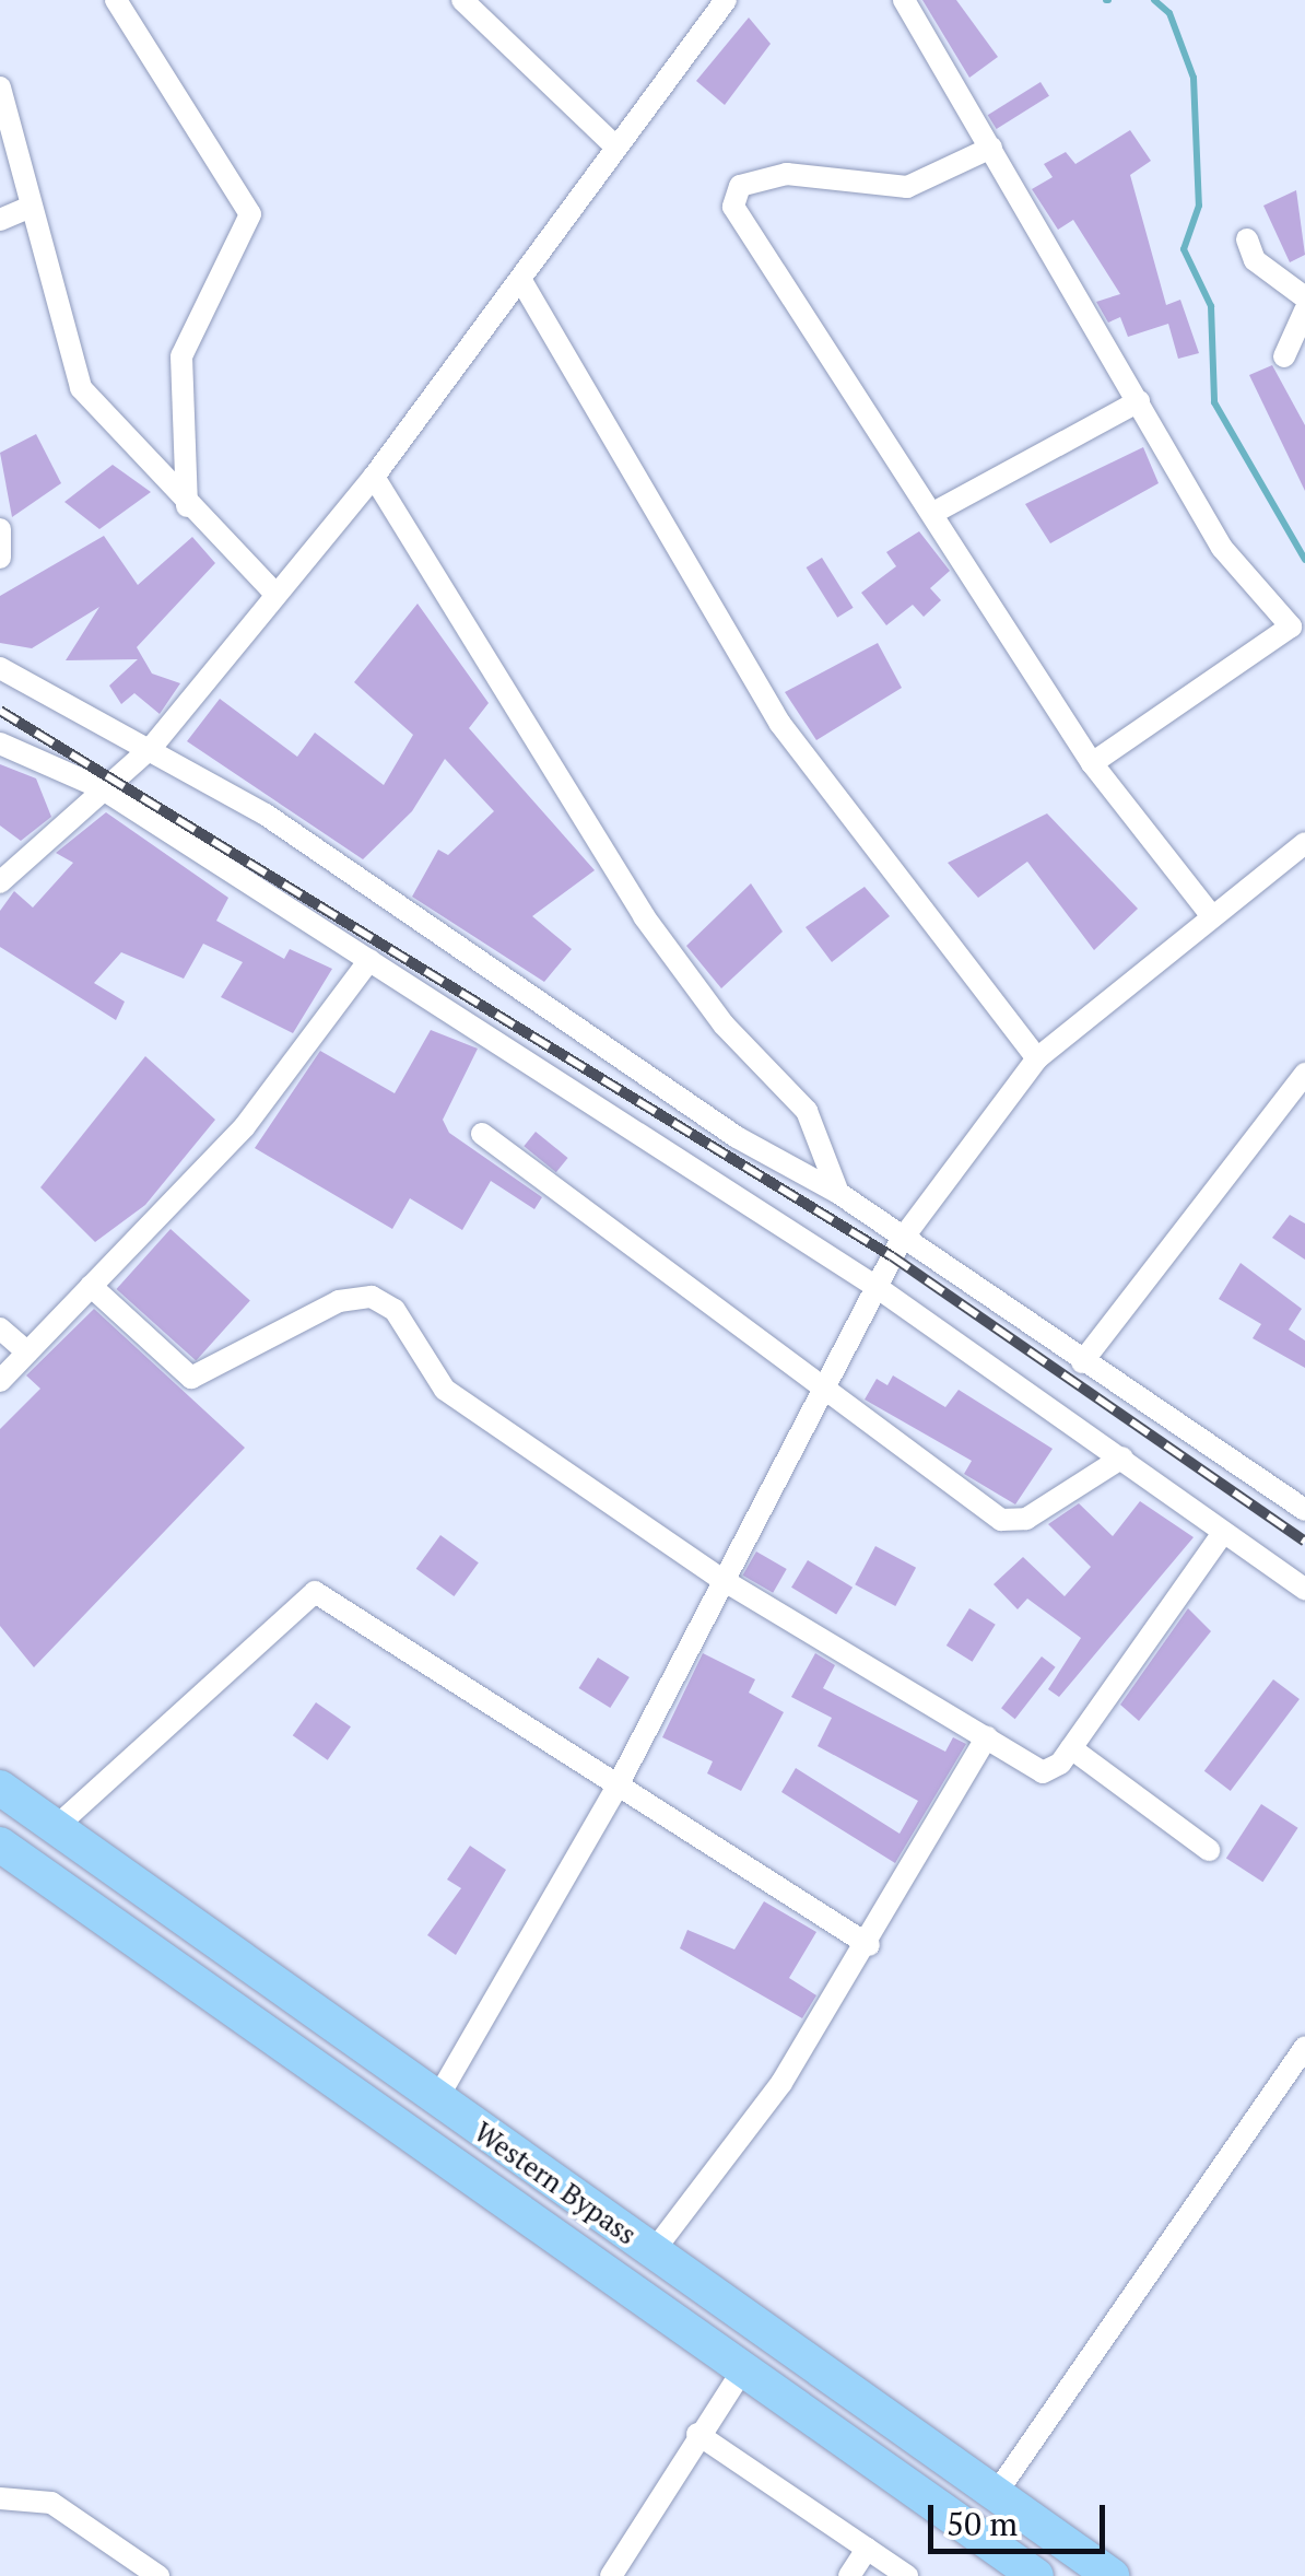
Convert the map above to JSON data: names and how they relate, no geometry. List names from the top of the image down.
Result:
{
  "streets": {
    "main road": ["Western Bypass"]
  },
  "scale_bar": "50 m"
}
